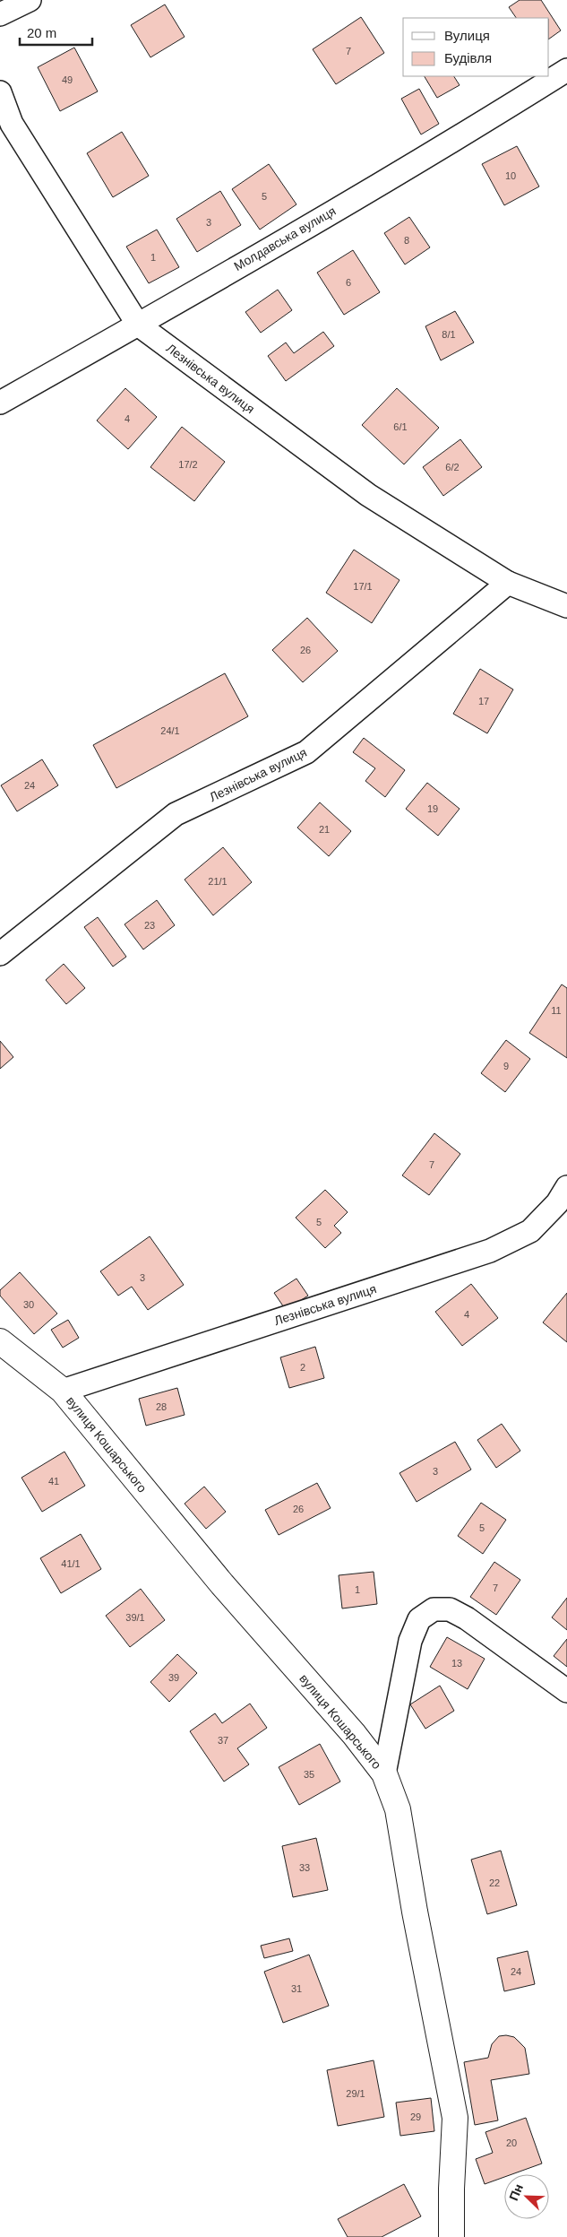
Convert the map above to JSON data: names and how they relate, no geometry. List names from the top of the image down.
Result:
{
  "streets": {
    "street": ["Молдавська вулиця", "Лезнівська вулиця", "вулиця Кошарського"]
  },
  "crossings": [
    ["Молдавська вулиця", "Лезнівська вулиця"],
    ["Лезнівська вулиця", "вулиця Кошарського"]
  ],
  "house_numbers": [
    "7",
    "49",
    "10",
    "5",
    "3",
    "8",
    "1",
    "6",
    "8/1",
    "4",
    "6/1",
    "17/2",
    "6/2",
    "17/1",
    "26",
    "17",
    "24/1",
    "24",
    "19",
    "21",
    "21/1",
    "23",
    "11",
    "9",
    "7",
    "5",
    "3",
    "30",
    "4",
    "2",
    "28",
    "3",
    "41",
    "26",
    "5",
    "41/1",
    "7",
    "1",
    "39/1",
    "13",
    "39",
    "37",
    "35",
    "33",
    "22",
    "24",
    "31",
    "29/1",
    "29",
    "20"
  ],
  "legend": ["Вулиця", "Будівля"],
  "scale_bar": "20 m",
  "north": "top left"
}
